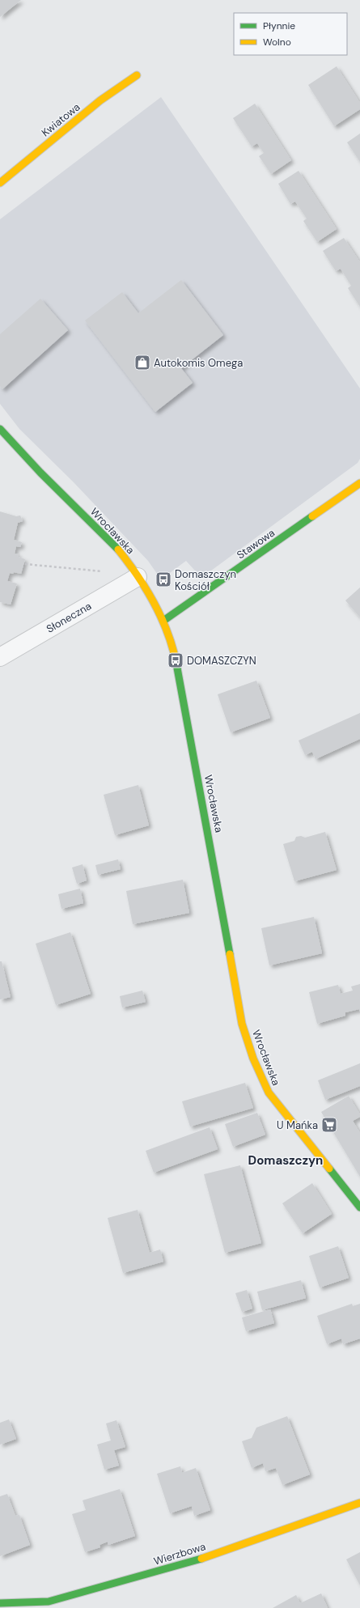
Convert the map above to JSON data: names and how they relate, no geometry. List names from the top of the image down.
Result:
{
  "streets": {
    "street": [
      "Kwiatowa",
      "Wrocławska",
      "Stawowa",
      "Słoneczna",
      "Wierzbowa"
    ]
  },
  "crossings": [
    ["Wrocławska", "Stawowa"],
    ["Wrocławska", "Słoneczna"]
  ],
  "districts": ["Domaszczyn"],
  "places": {
    "shop": ["Autokomis Omega"],
    "bus stop": ["Domaszczyn Kościół", "DOMASZCZYN"],
    "supermarket": ["U Mańka"]
  },
  "legend": ["Płynnie", "Wolno"]
}
